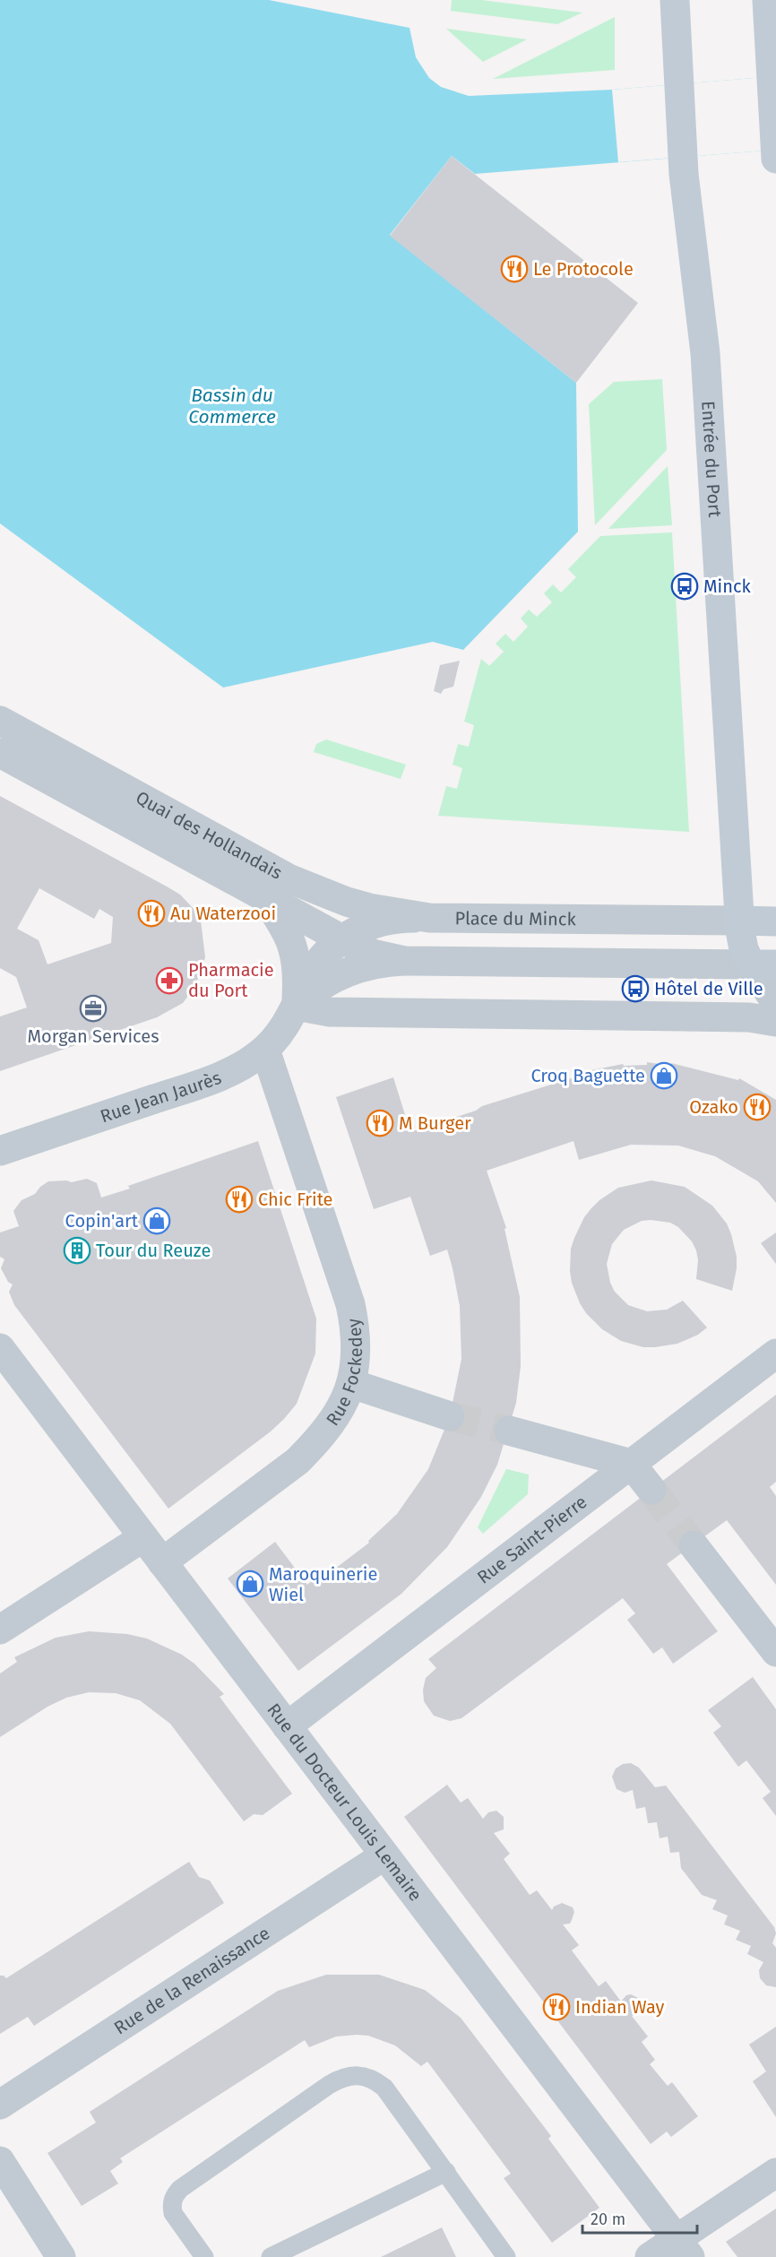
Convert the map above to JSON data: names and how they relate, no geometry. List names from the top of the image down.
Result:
{
  "streets": {
    "main road": ["Entrée du Port", "Place du Minck"],
    "street": [
      "Quai des Hollandais",
      "Rue Jean Jaurès",
      "Rue Fockedey",
      "Rue Saint-Pierre",
      "Rue du Docteur Louis Lemaire",
      "Rue de la Renaissance"
    ]
  },
  "crossings": [
    ["Entrée du Port", "Place du Minck"],
    ["Quai des Hollandais", "Place du Minck"],
    ["Place du Minck", "Rue Jean Jaurès"],
    ["Rue Jean Jaurès", "Rue Fockedey"],
    ["Rue Fockedey", "Rue du Docteur Louis Lemaire"],
    ["Rue Saint-Pierre", "Rue du Docteur Louis Lemaire"],
    ["Rue du Docteur Louis Lemaire", "Rue de la Renaissance"]
  ],
  "water": ["Bassin du Commerce"],
  "places": {
    "restaurant": [
      "Le Protocole",
      "Au Waterzooi",
      "Ozako",
      "M Burger",
      "Chic Frite",
      "Indian Way"
    ],
    "bus stop": ["Minck", "Hôtel de Ville"],
    "pharmacy": ["Pharmacie du Port"],
    "office": ["Morgan Services"],
    "shop": ["Croq Baguette", "Copin'art", "Maroquinerie Wiel"],
    "building": ["Tour du Reuze"]
  },
  "scale_bar": "20 m"
}
